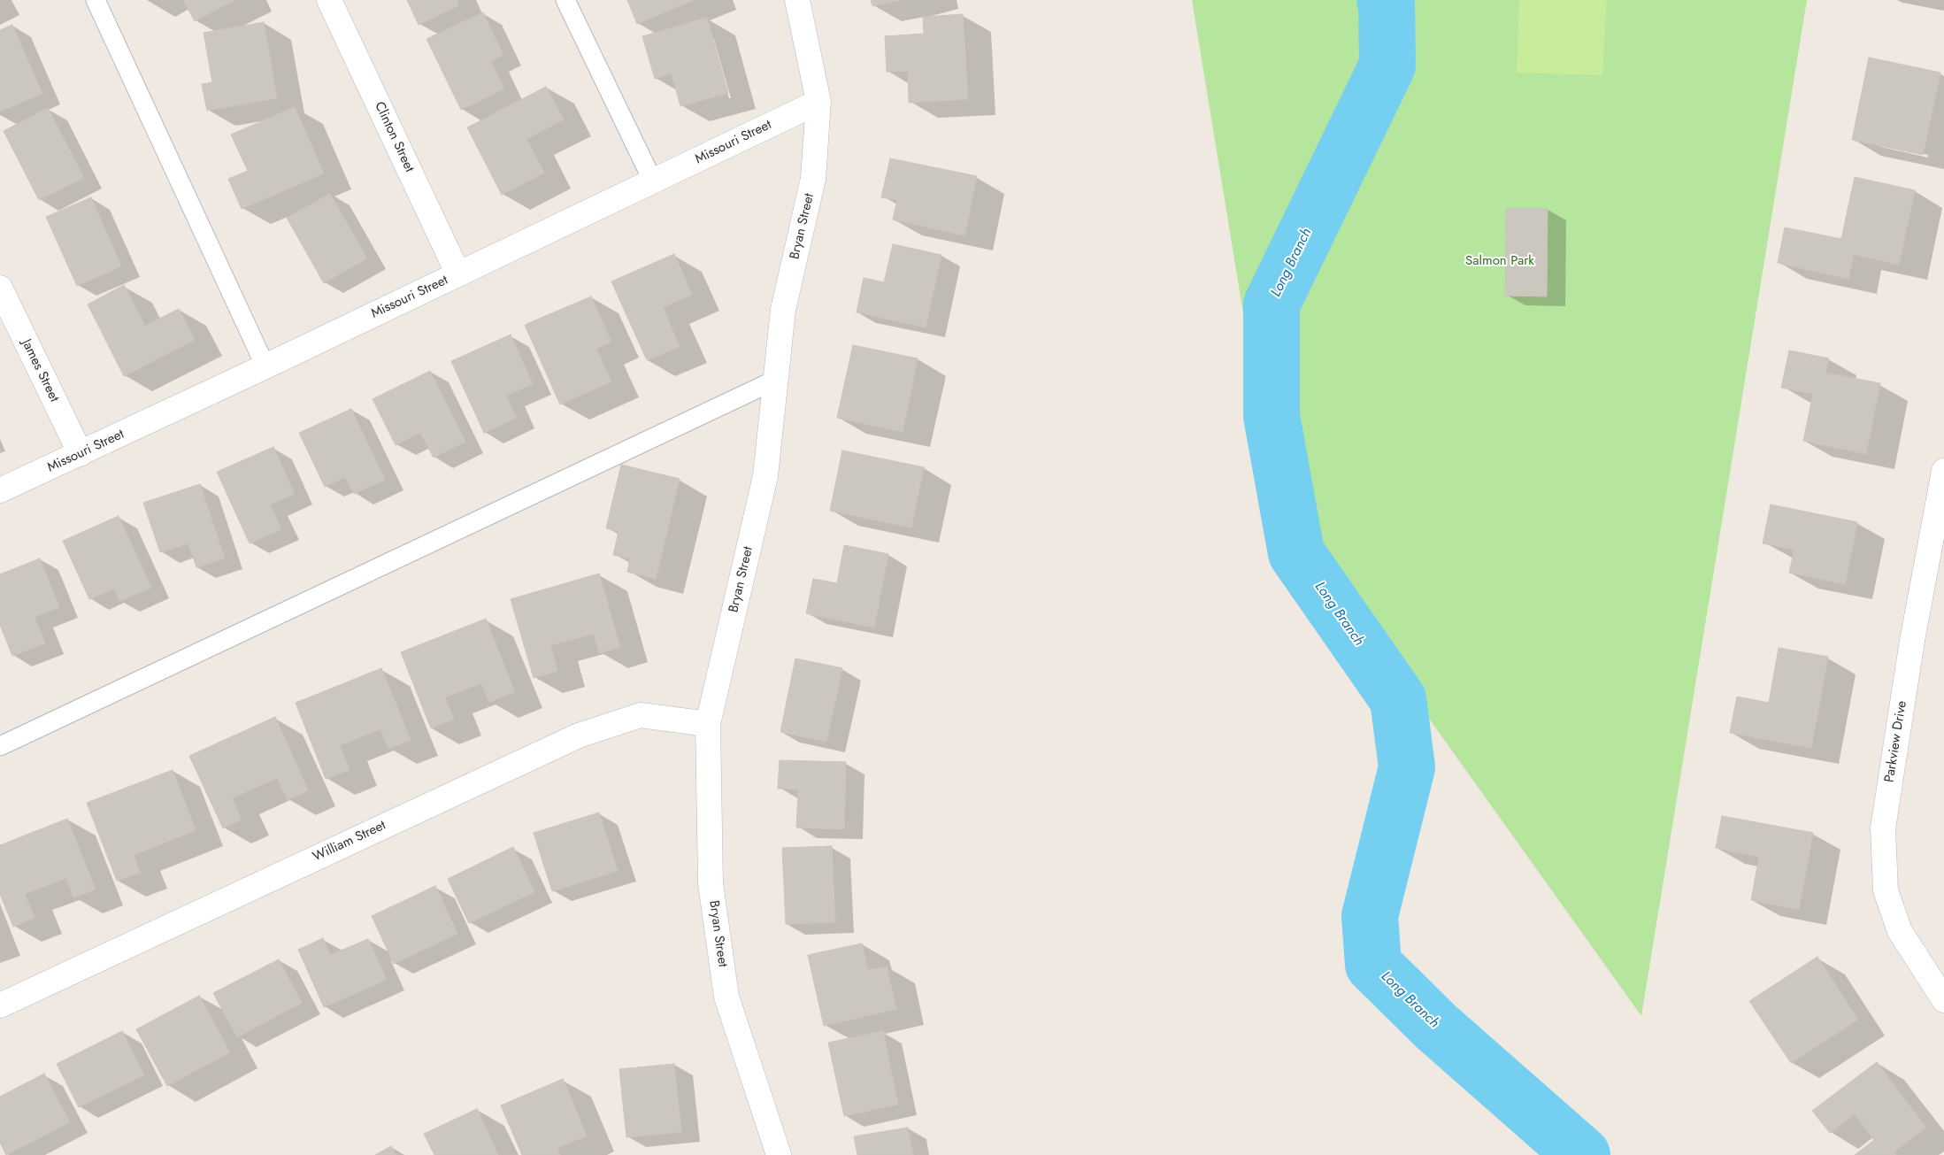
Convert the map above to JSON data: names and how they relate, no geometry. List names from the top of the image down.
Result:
{
  "streets": {
    "street": [
      "Clinton Street",
      "Missouri Street",
      "Bryan Street",
      "James Street",
      "Parkview Drive",
      "William Street"
    ]
  },
  "crossings": [
    ["Clinton Street", "Missouri Street"],
    ["Missouri Street", "Bryan Street"],
    ["Missouri Street", "James Street"],
    ["Bryan Street", "William Street"]
  ],
  "water": ["Long Branch"],
  "parks": ["Salmon Park"]
}
